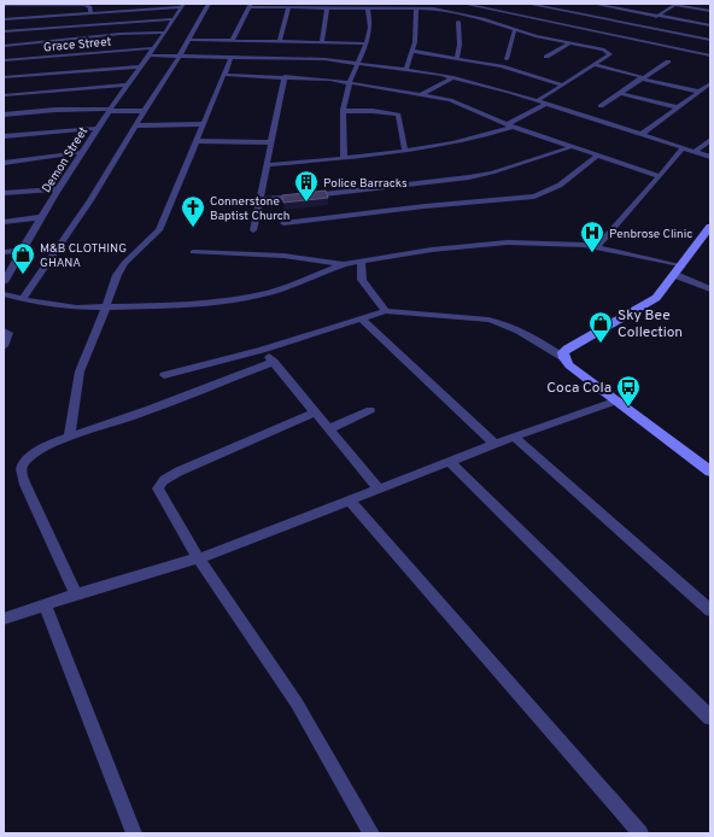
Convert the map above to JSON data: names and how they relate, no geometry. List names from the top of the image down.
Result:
{
  "streets": {
    "street": ["Grace Street", "Demon Street"]
  },
  "crossings": [
    ["Grace Street", "Demon Street"]
  ],
  "places": {
    "building": ["Police Barracks"],
    "church": ["Connerstone Baptist Church"],
    "hospital": ["Penbrose Clinic"],
    "shop": ["M&B CLOTHING GHANA", "Sky Bee Collection"],
    "bus stop": ["Coca Cola"]
  }
}
